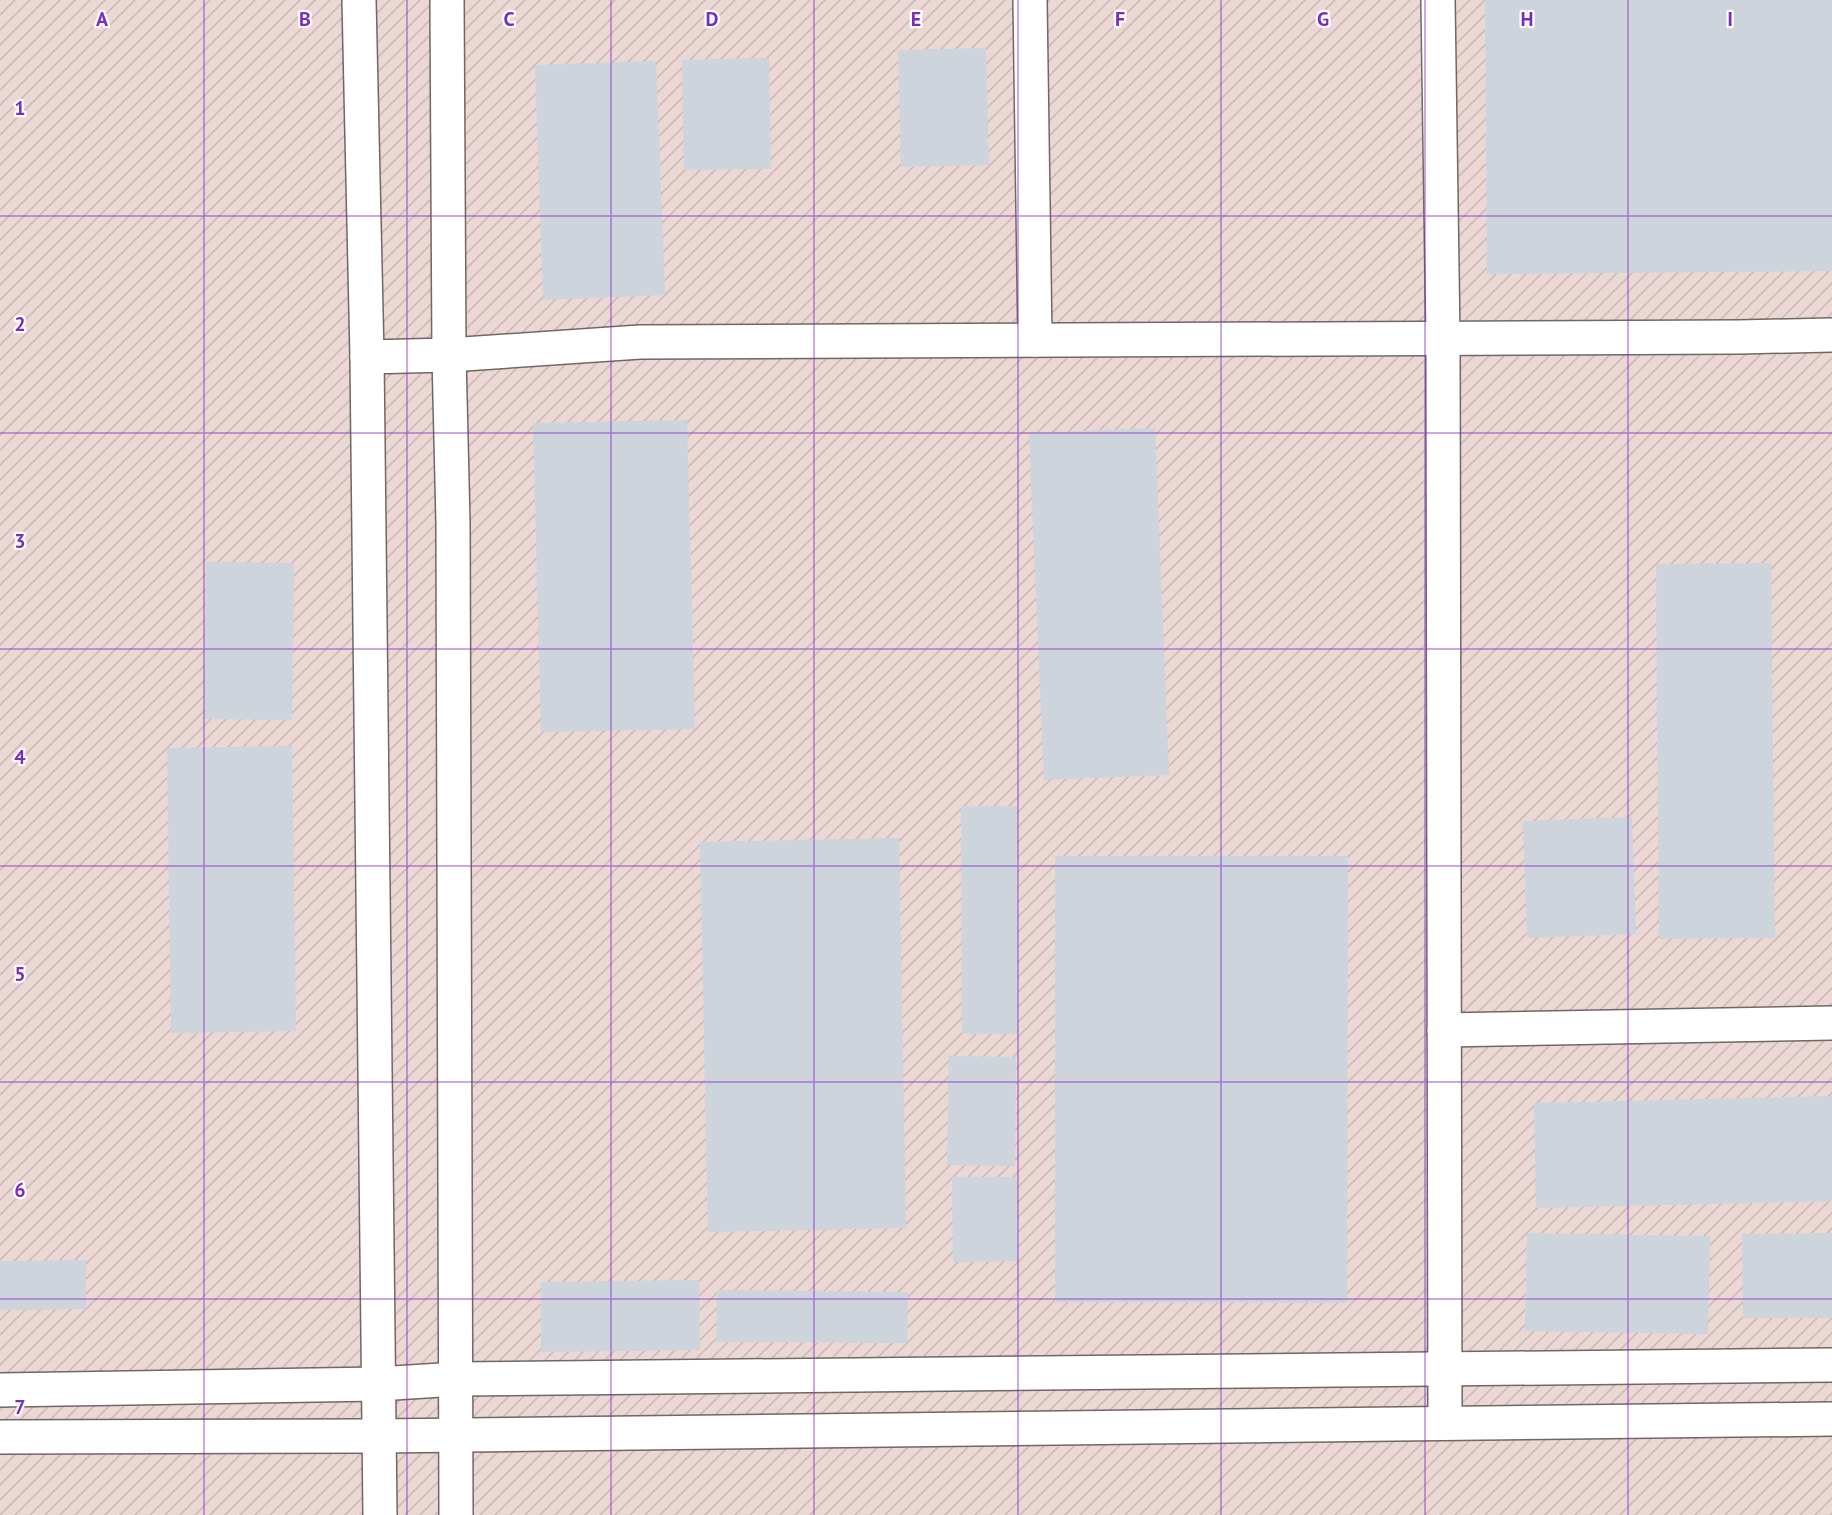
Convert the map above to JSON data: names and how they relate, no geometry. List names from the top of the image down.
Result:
{
  "grid": {
    "columns": [
      "A",
      "B",
      "C",
      "D",
      "E",
      "F",
      "G",
      "H",
      "I"
    ],
    "rows": [
      "1",
      "2",
      "3",
      "4",
      "5",
      "6",
      "7"
    ]
  }
}
